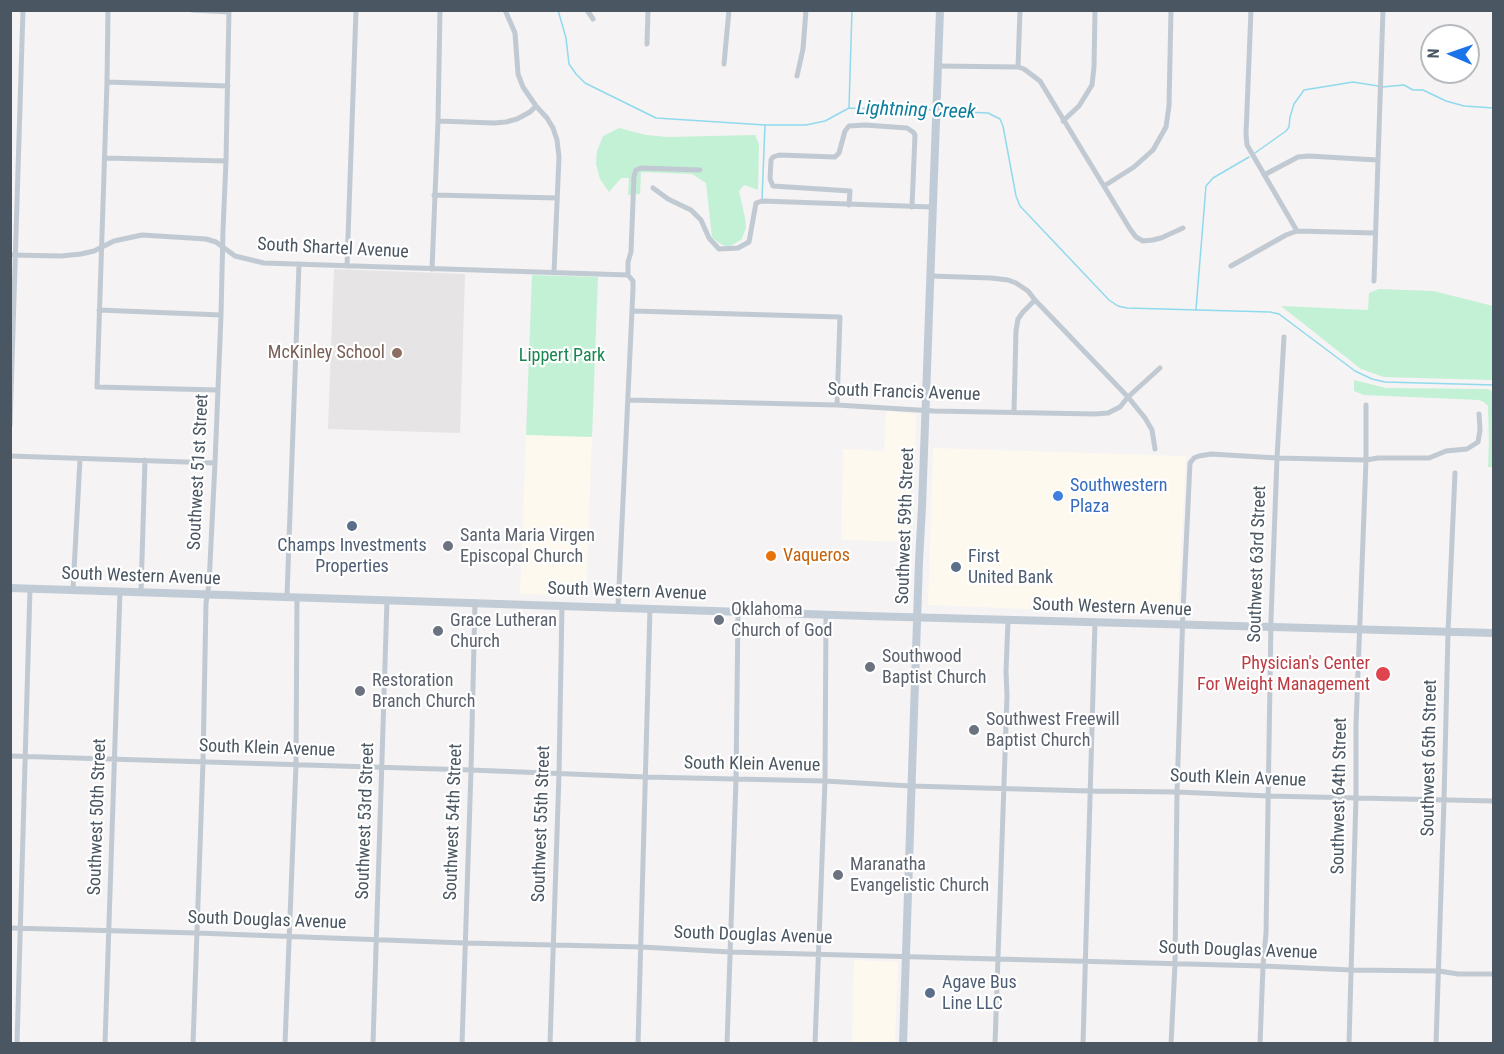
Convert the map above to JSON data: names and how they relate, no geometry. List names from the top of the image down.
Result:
{
  "streets": {
    "main road": ["Southwest 59th Street", "South Western Avenue"],
    "street": [
      "South Shartel Avenue",
      "South Francis Avenue",
      "Southwest 51st Street",
      "Southwest 63rd Street",
      "South Klein Avenue",
      "Southwest 65th Street",
      "Southwest 64th Street",
      "Southwest 50th Street",
      "Southwest 53rd Street",
      "Southwest 54th Street",
      "Southwest 55th Street",
      "South Douglas Avenue"
    ]
  },
  "crossings": [
    ["South Shartel Avenue", "Southwest 51st Street"],
    ["South Francis Avenue", "Southwest 59th Street"],
    ["Southwest 51st Street", "South Western Avenue"],
    ["Southwest 51st Street", "South Klein Avenue"],
    ["Southwest 51st Street", "South Douglas Avenue"],
    ["Southwest 59th Street", "South Western Avenue"],
    ["Southwest 59th Street", "South Klein Avenue"],
    ["Southwest 59th Street", "South Douglas Avenue"],
    ["Southwest 63rd Street", "South Western Avenue"],
    ["Southwest 63rd Street", "South Klein Avenue"],
    ["Southwest 63rd Street", "South Douglas Avenue"],
    ["South Western Avenue", "Southwest 65th Street"],
    ["South Western Avenue", "Southwest 64th Street"],
    ["South Western Avenue", "Southwest 50th Street"],
    ["South Western Avenue", "Southwest 53rd Street"],
    ["South Western Avenue", "Southwest 54th Street"],
    ["South Western Avenue", "Southwest 55th Street"],
    ["South Klein Avenue", "Southwest 65th Street"],
    ["South Klein Avenue", "Southwest 64th Street"],
    ["South Klein Avenue", "Southwest 50th Street"],
    ["South Klein Avenue", "Southwest 53rd Street"],
    ["South Klein Avenue", "Southwest 54th Street"],
    ["South Klein Avenue", "Southwest 55th Street"],
    ["Southwest 65th Street", "South Douglas Avenue"],
    ["Southwest 64th Street", "South Douglas Avenue"],
    ["Southwest 50th Street", "South Douglas Avenue"],
    ["Southwest 53rd Street", "South Douglas Avenue"],
    ["Southwest 54th Street", "South Douglas Avenue"],
    ["Southwest 55th Street", "South Douglas Avenue"]
  ],
  "water": ["Lightning Creek"],
  "parks": ["Lippert Park"],
  "places": [
    "McKinley School",
    "Southwestern Plaza",
    "Champs Investments Properties",
    "Santa Maria Virgen Episcopal Church",
    "Vaqueros",
    "First United Bank",
    "Oklahoma Church of God",
    "Grace Lutheran Church",
    "Southwood Baptist Church",
    "Physician's Center For Weight Management",
    "Restoration Branch Church",
    "Southwest Freewill Baptist Church",
    "Maranatha Evangelistic Church",
    "Agave Bus Line LLC"
  ],
  "north": "left"
}
